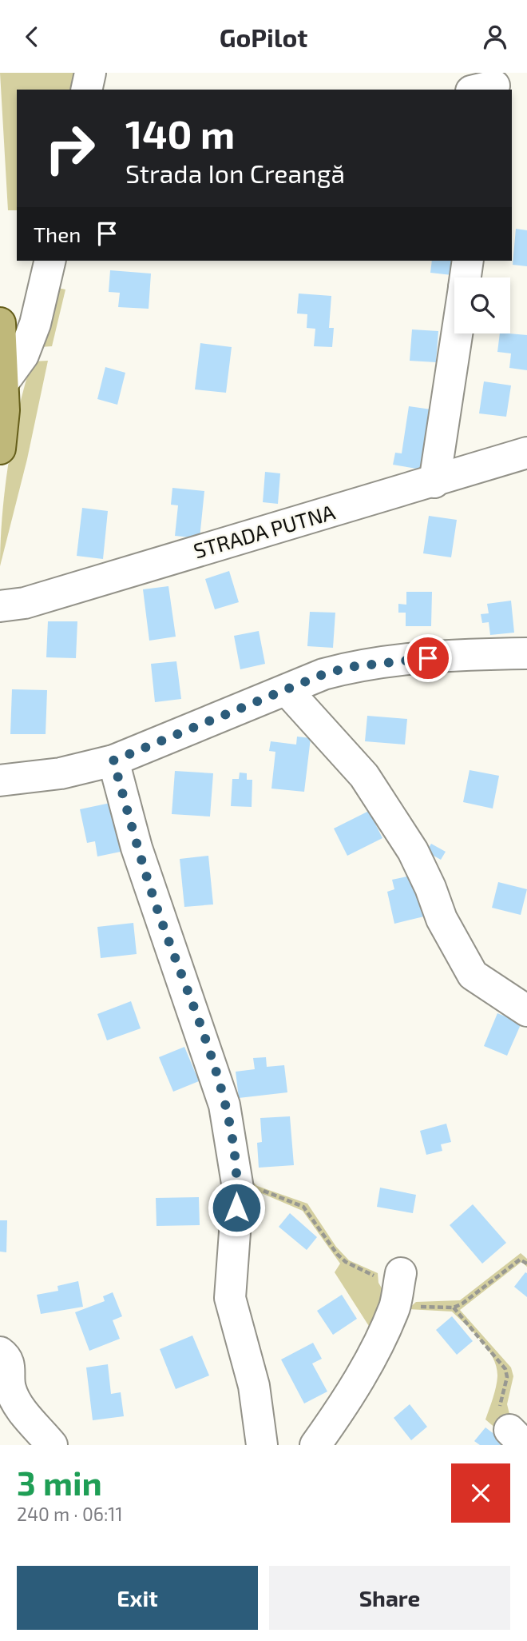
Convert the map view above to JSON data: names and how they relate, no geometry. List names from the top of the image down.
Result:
{
  "streets": {
    "street": ["STRADA PUTNA"]
  },
  "page": {
    "header": "GoPilot",
    "turn": ["140 m", "Strada Ion Creangă"],
    "then": "Then",
    "heading": ["3 min", "240 m · 06:11"],
    "buttons": ["Exit", "Share"]
  }
}
